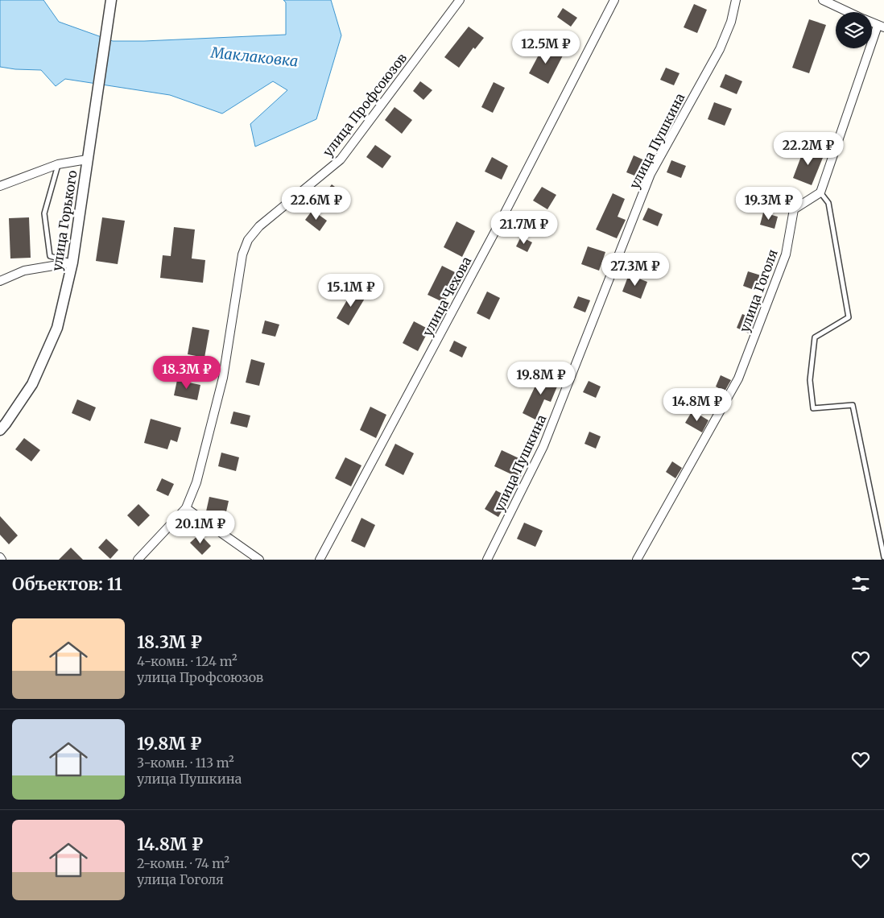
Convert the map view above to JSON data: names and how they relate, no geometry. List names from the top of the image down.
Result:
{
  "streets": {
    "street": [
      "улица Профсоюзов",
      "улица Пушкина",
      "улица Горького",
      "улица Гоголя",
      "улица Чехова"
    ]
  },
  "water": ["Маклаковка"],
  "page": {
    "price": [
      "12.5M ₽",
      "22.2M ₽",
      "22.6M ₽",
      "19.3M ₽",
      "21.7M ₽",
      "27.3M ₽",
      "15.1M ₽",
      "18.3M ₽",
      "19.8M ₽",
      "14.8M ₽",
      "20.1M ₽"
    ],
    "heading": "Объектов: 11",
    "list": [
      {
        "name": "18.3M ₽",
        "note": "4-комн. · 124 m² · улица Профсоюзов"
      },
      {
        "name": "19.8M ₽",
        "note": "3-комн. · 113 m² · улица Пушкина"
      },
      {
        "name": "14.8M ₽",
        "note": "2-комн. · 74 m² · улица Гоголя"
      }
    ]
  }
}
